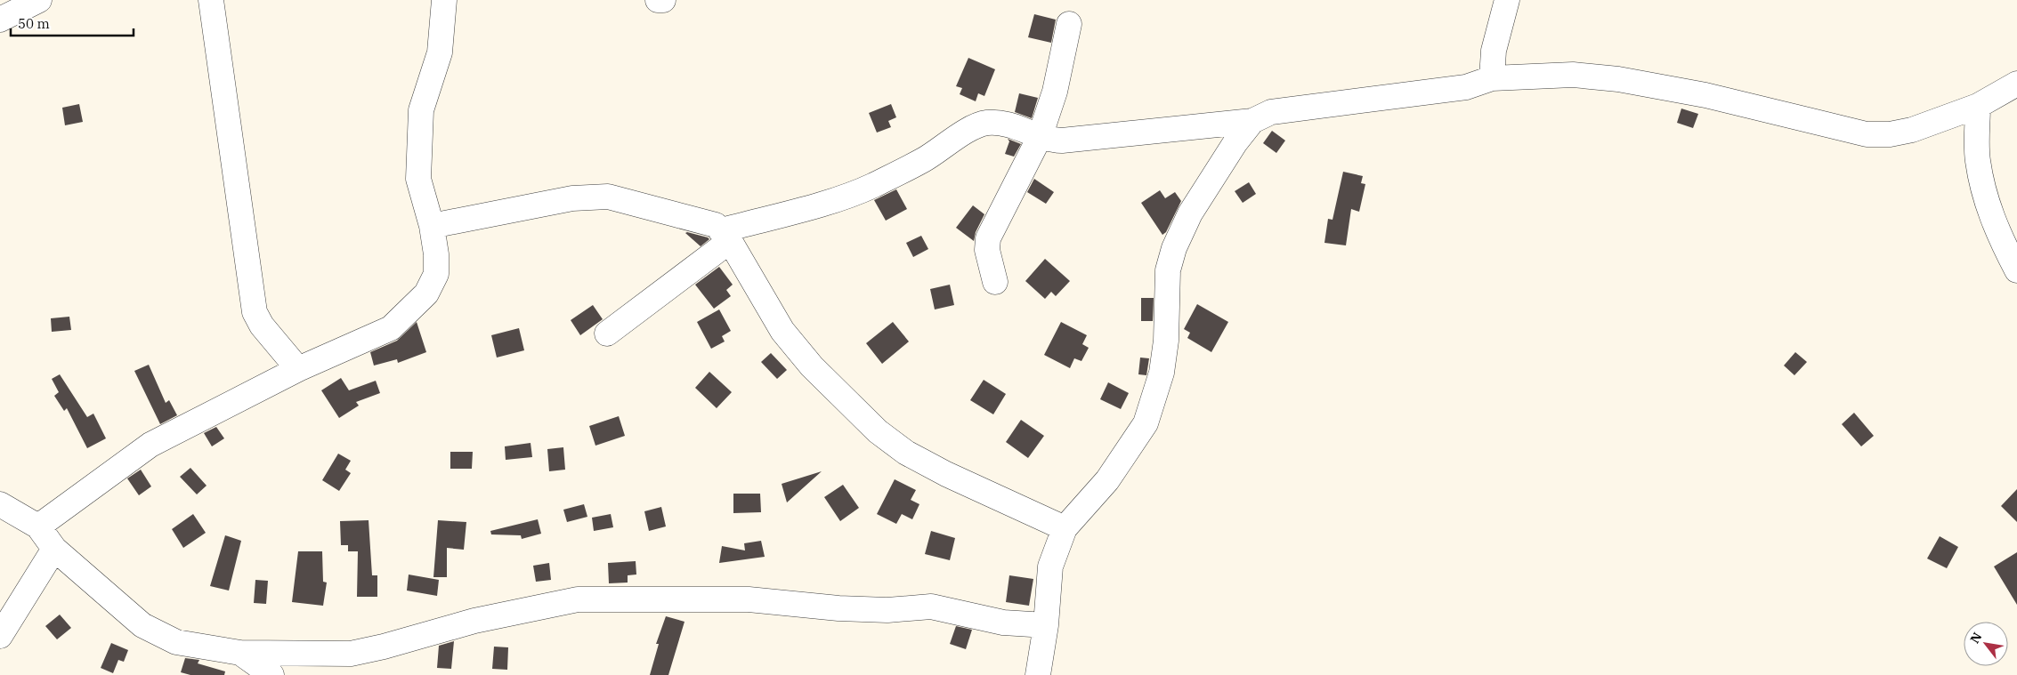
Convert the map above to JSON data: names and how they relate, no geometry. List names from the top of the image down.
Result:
{
  "scale_bar": "50 m",
  "north": "top left"
}
